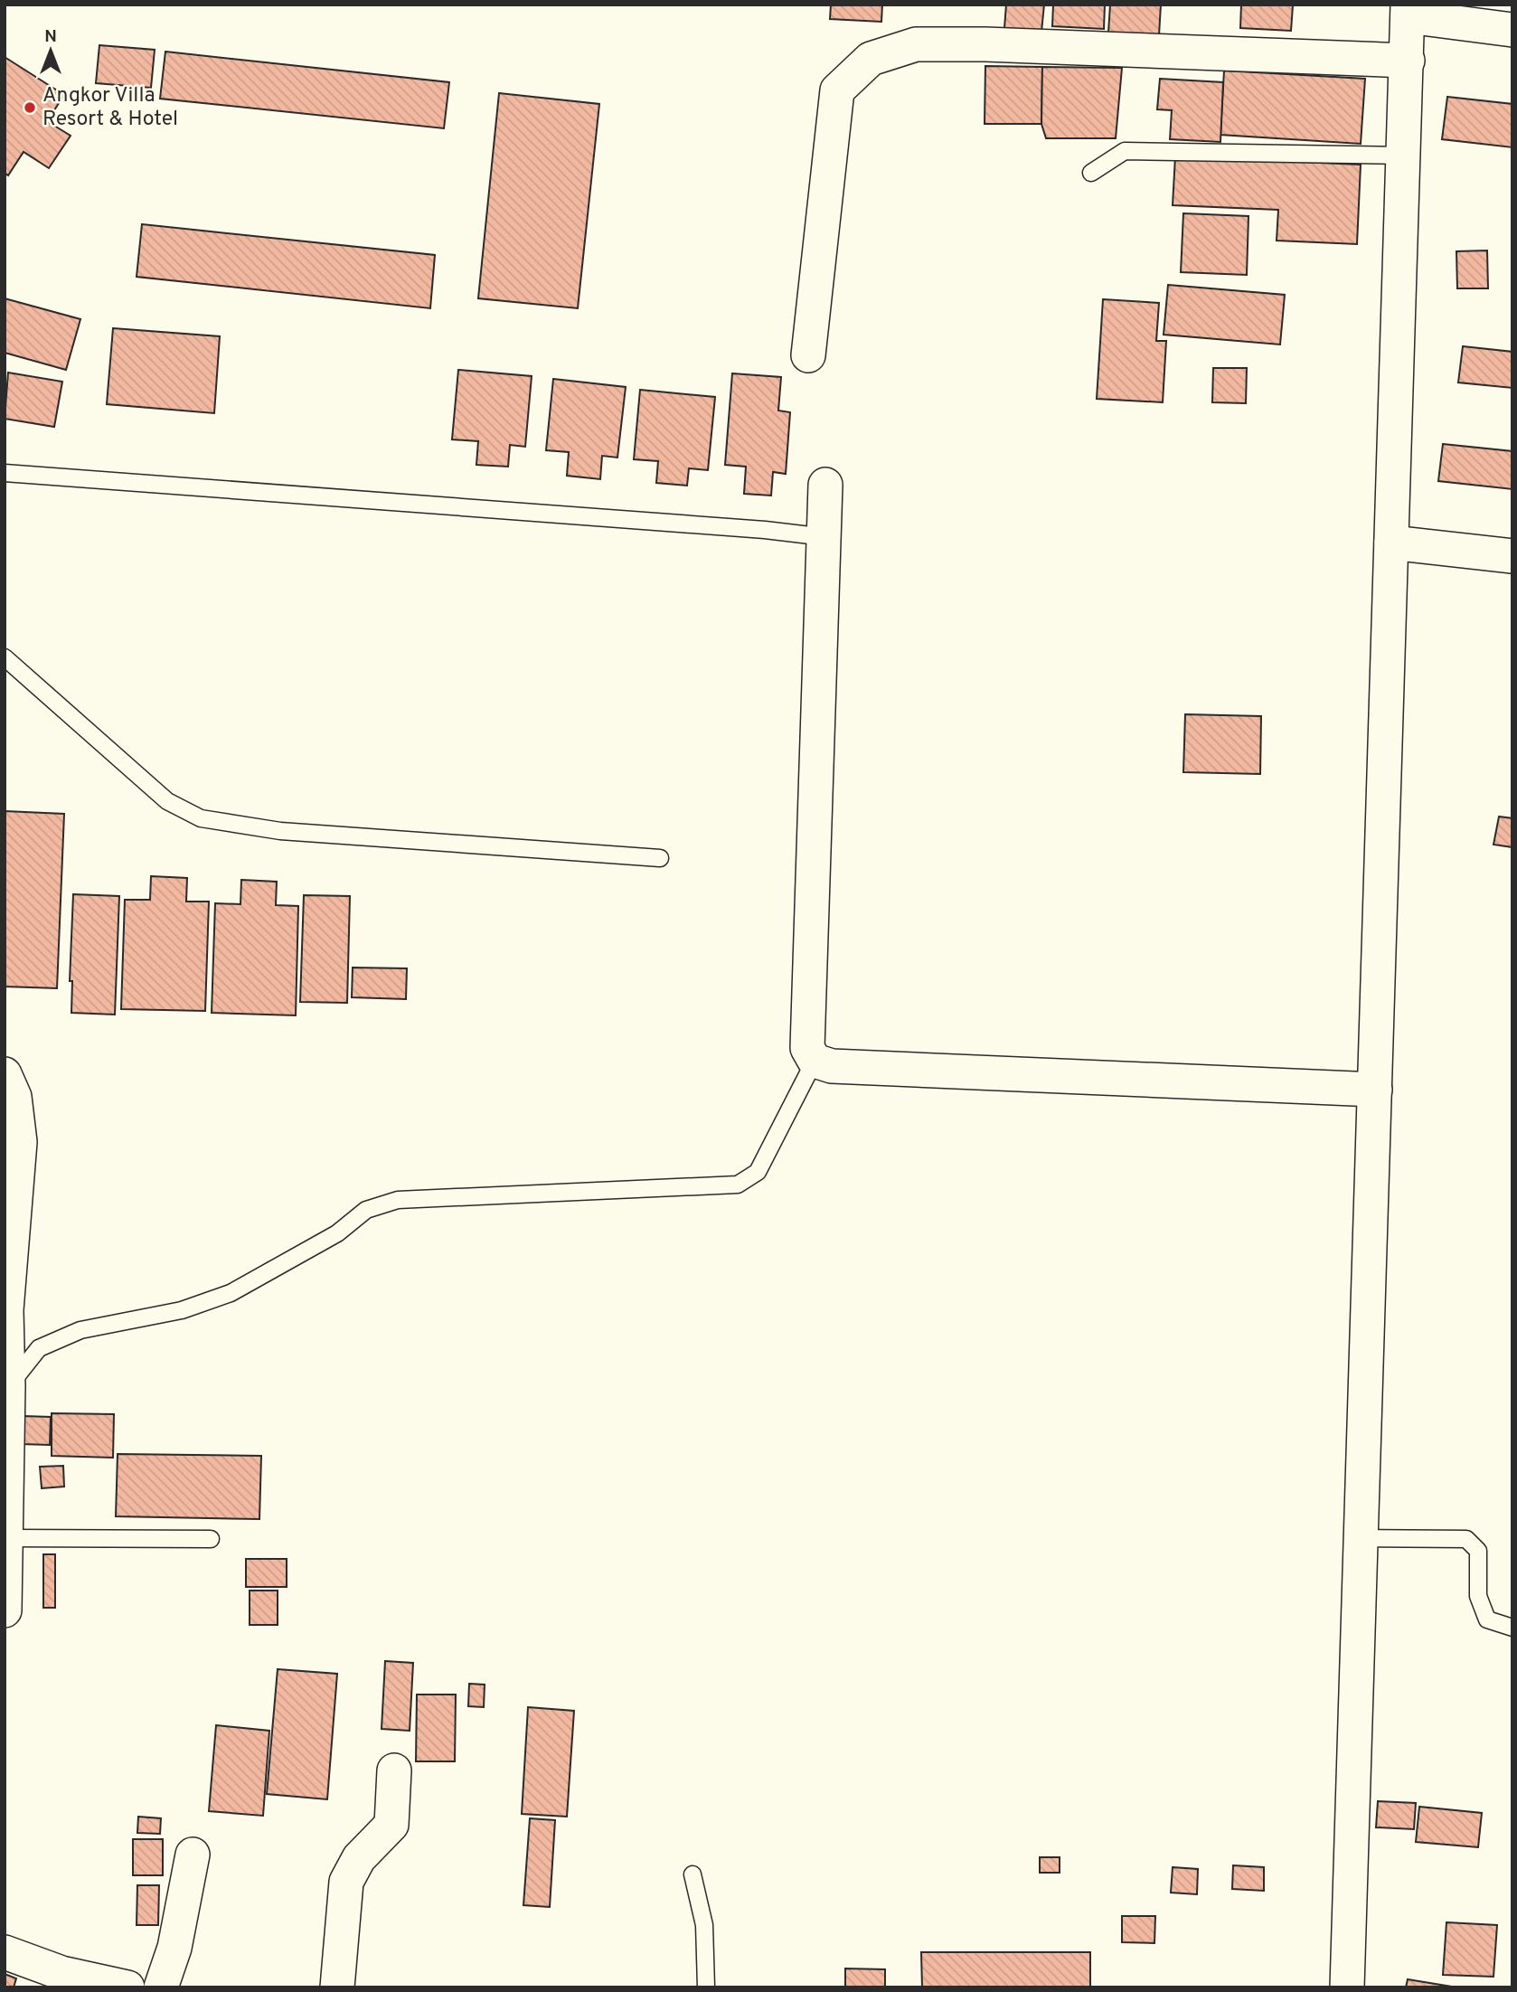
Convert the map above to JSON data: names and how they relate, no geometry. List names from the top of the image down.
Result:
{
  "places": ["Angkor Villa Resort & Hotel"],
  "north": "top"
}
